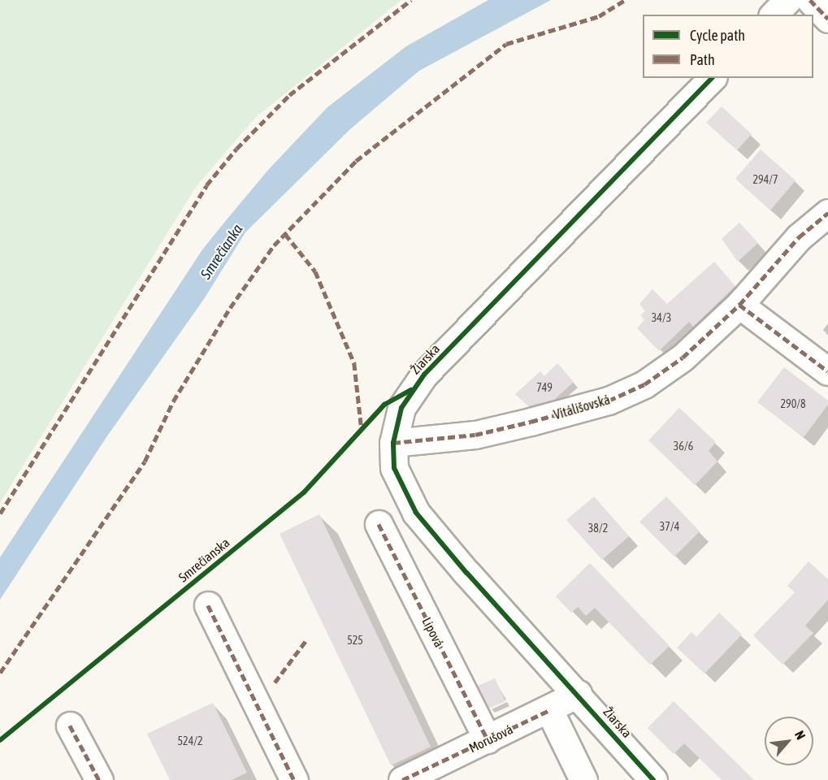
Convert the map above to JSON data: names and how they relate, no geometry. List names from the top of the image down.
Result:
{
  "streets": {
    "street": [
      "Žiarska",
      "Vitálišovská",
      "Lipová",
      "Morušová"
    ],
    "cycle path": ["Smrečianska"]
  },
  "crossings": [
    ["Žiarska", "Vitálišovská"],
    ["Žiarska", "Morušová"],
    ["Lipová", "Morušová"]
  ],
  "water": ["Smrečianka"],
  "house_numbers": [
    "294/7",
    "34/3",
    "749",
    "290/8",
    "36/6",
    "37/4",
    "38/2",
    "525",
    "524/2"
  ],
  "legend": ["Cycle path", "Path"],
  "north": "top right"
}
